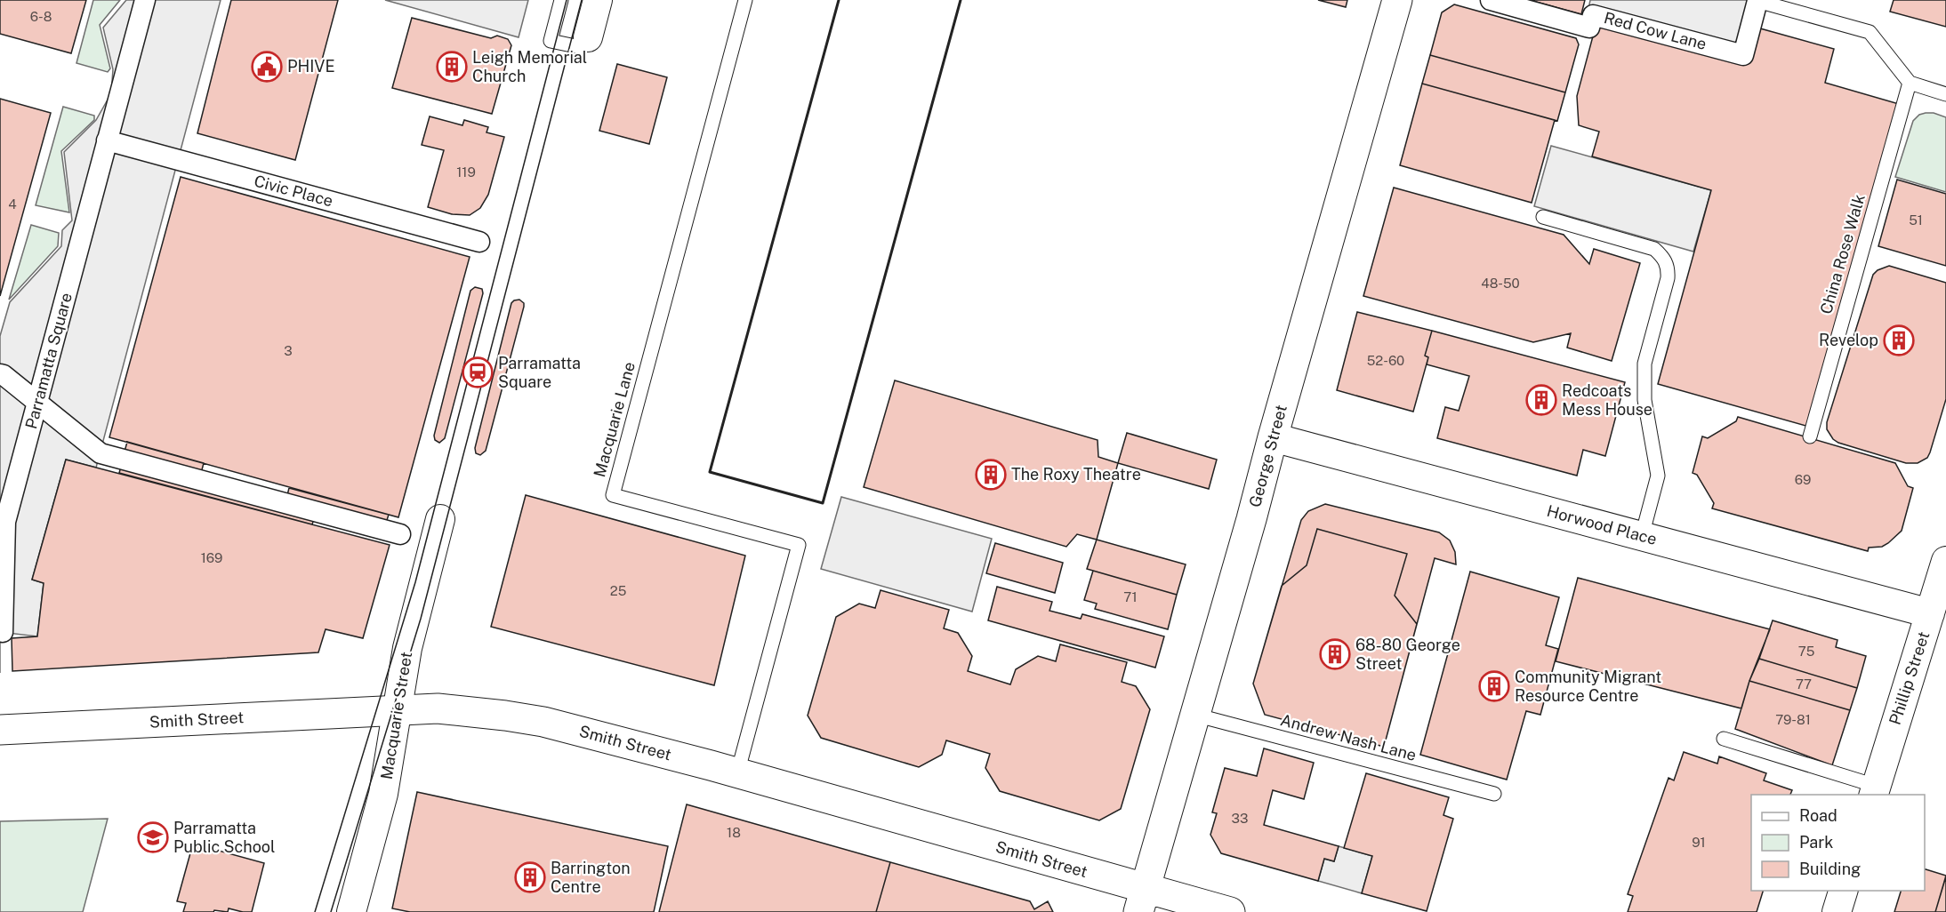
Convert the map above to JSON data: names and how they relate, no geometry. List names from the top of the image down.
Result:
{
  "streets": {
    "street": [
      "Red Cow Lane",
      "Civic Place",
      "Parramatta Square",
      "George Street",
      "Horwood Place",
      "Phillip Street",
      "Macquarie Street",
      "Smith Street"
    ],
    "lane": ["China Rose Walk", "Macquarie Lane", "Andrew Nash Lane"]
  },
  "crossings": [
    ["Civic Place", "Parramatta Square"],
    ["Macquarie Lane", "Smith Street"],
    ["George Street", "Horwood Place"],
    ["George Street", "Smith Street"],
    ["George Street", "Andrew Nash Lane"],
    ["Horwood Place", "Phillip Street"],
    ["Macquarie Street", "Smith Street"]
  ],
  "places": {
    "public building": ["PHIVE"],
    "building": [
      "Leigh Memorial Church",
      "Revelop",
      "Redcoats Mess House",
      "The Roxy Theatre",
      "68-80 George Street",
      "Community Migrant Resource Centre",
      "Barrington Centre"
    ],
    "station": ["Parramatta Square"],
    "school or university": ["Parramatta Public School"]
  },
  "house_numbers": [
    "6-8",
    "119",
    "4",
    "51",
    "48-50",
    "3",
    "52-60",
    "69",
    "169",
    "25",
    "71",
    "75",
    "77",
    "79-81",
    "33",
    "18",
    "91"
  ],
  "legend": ["Road", "Park", "Building"]
}
